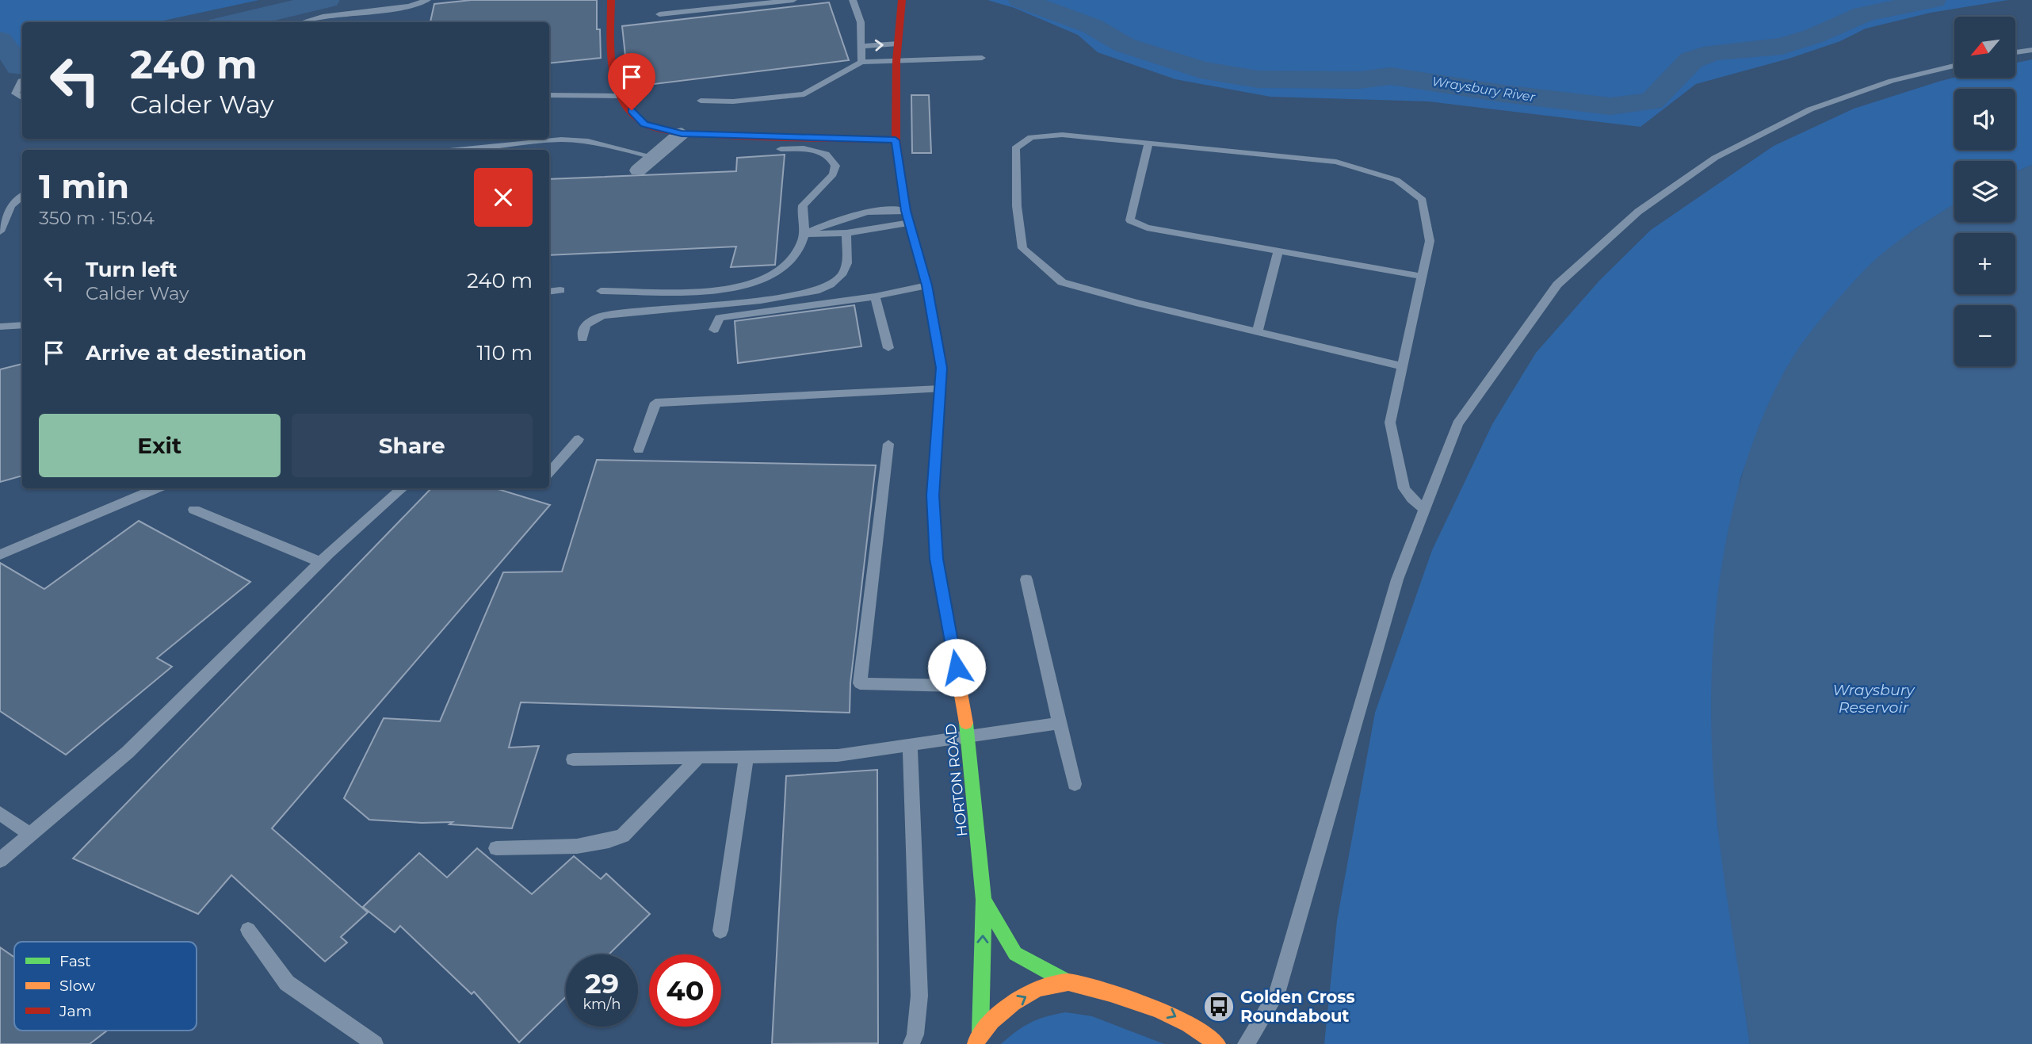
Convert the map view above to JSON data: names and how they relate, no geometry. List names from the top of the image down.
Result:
{
  "streets": {
    "street": ["HORTON ROAD"]
  },
  "water": ["Wraysbury River", "Wraysbury Reservoir"],
  "places": {
    "bus stop": ["Golden Cross Roundabout"]
  },
  "legend": ["Fast", "Slow", "Jam"],
  "north": "bottom left",
  "page": {
    "map_buttons": ["+", "−"],
    "turn": ["240 m", "Calder Way"],
    "heading": ["1 min", "350 m · 15:04"],
    "list": [
      {
        "name": "Turn left",
        "note": "Calder Way",
        "value": "240 m"
      },
      {
        "name": "Arrive at destination",
        "value": "110 m"
      }
    ],
    "buttons": ["Exit", "Share"],
    "speed": "29 km/h",
    "limit": "40"
  }
}
